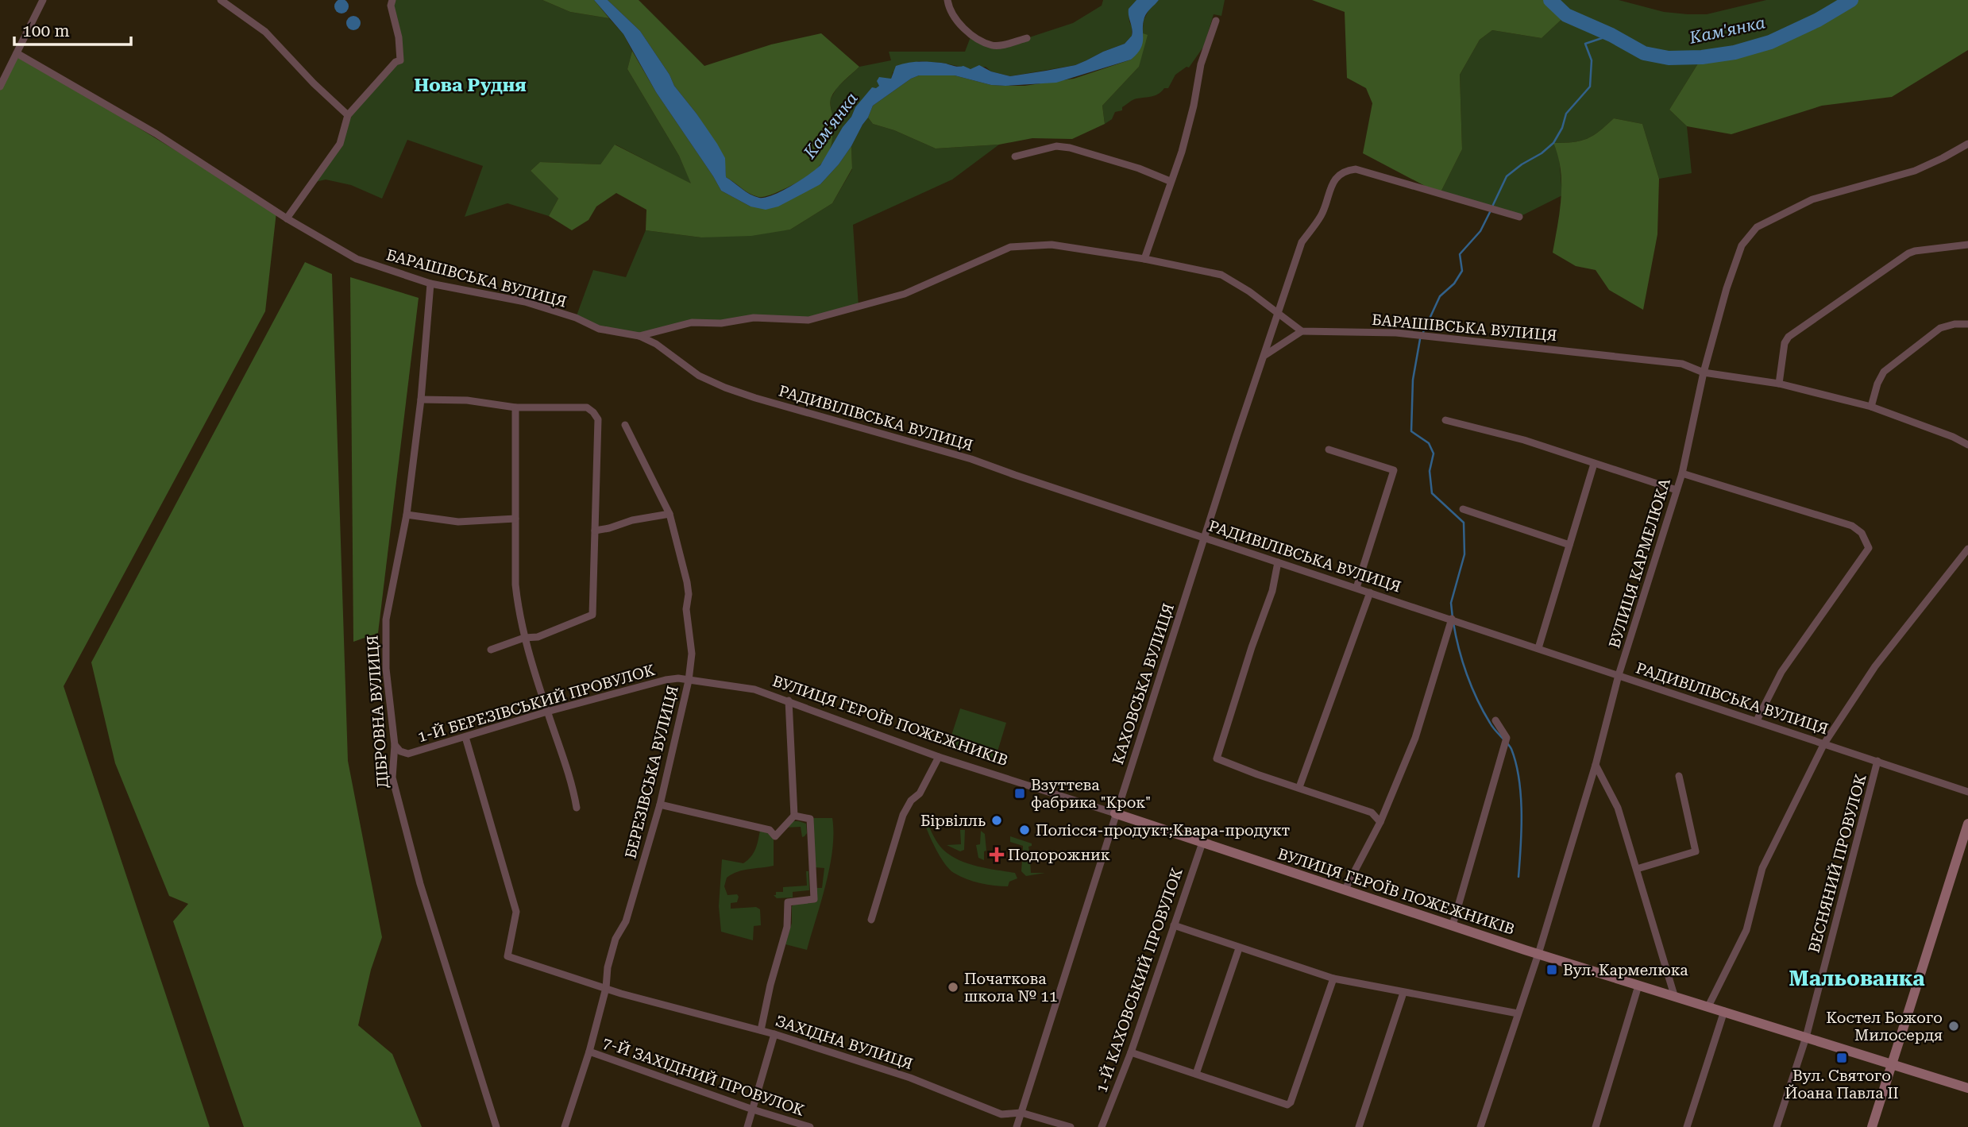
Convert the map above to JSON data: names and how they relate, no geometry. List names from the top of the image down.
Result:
{
  "streets": {
    "street": [
      "БАРАШІВСЬКА ВУЛИЦЯ",
      "РАДИВІЛІВСЬКА ВУЛИЦЯ",
      "ВУЛИЦЯ КАРМЕЛЮКА",
      "КАХОВСЬКА ВУЛИЦЯ",
      "1-Й БЕРЕЗІВСЬКИЙ ПРОВУЛОК",
      "ДІБРОВНА ВУЛИЦЯ",
      "ВУЛИЦЯ ГЕРОЇВ ПОЖЕЖНИКІВ",
      "БЕРЕЗІВСЬКА ВУЛИЦЯ",
      "ВЕСНЯНИЙ ПРОВУЛОК",
      "1-Й КАХОВСЬКИЙ ПРОВУЛОК",
      "ЗАХІДНА ВУЛИЦЯ",
      "7-Й ЗАХІДНИЙ ПРОВУЛОК"
    ]
  },
  "crossings": [
    ["БАРАШІВСЬКА ВУЛИЦЯ", "РАДИВІЛІВСЬКА ВУЛИЦЯ"],
    ["БАРАШІВСЬКА ВУЛИЦЯ", "ВУЛИЦЯ КАРМЕЛЮКА"],
    ["БАРАШІВСЬКА ВУЛИЦЯ", "КАХОВСЬКА ВУЛИЦЯ"],
    ["БАРАШІВСЬКА ВУЛИЦЯ", "ДІБРОВНА ВУЛИЦЯ"],
    ["РАДИВІЛІВСЬКА ВУЛИЦЯ", "ВУЛИЦЯ КАРМЕЛЮКА"],
    ["РАДИВІЛІВСЬКА ВУЛИЦЯ", "КАХОВСЬКА ВУЛИЦЯ"],
    ["РАДИВІЛІВСЬКА ВУЛИЦЯ", "ВЕСНЯНИЙ ПРОВУЛОК"],
    ["ВУЛИЦЯ КАРМЕЛЮКА", "ВУЛИЦЯ ГЕРОЇВ ПОЖЕЖНИКІВ"],
    ["КАХОВСЬКА ВУЛИЦЯ", "ВУЛИЦЯ ГЕРОЇВ ПОЖЕЖНИКІВ"],
    ["КАХОВСЬКА ВУЛИЦЯ", "ЗАХІДНА ВУЛИЦЯ"],
    ["1-Й БЕРЕЗІВСЬКИЙ ПРОВУЛОК", "ДІБРОВНА ВУЛИЦЯ"],
    ["1-Й БЕРЕЗІВСЬКИЙ ПРОВУЛОК", "ВУЛИЦЯ ГЕРОЇВ ПОЖЕЖНИКІВ"],
    ["1-Й БЕРЕЗІВСЬКИЙ ПРОВУЛОК", "БЕРЕЗІВСЬКА ВУЛИЦЯ"],
    ["1-Й БЕРЕЗІВСЬКИЙ ПРОВУЛОК", "ЗАХІДНА ВУЛИЦЯ"],
    ["ВУЛИЦЯ ГЕРОЇВ ПОЖЕЖНИКІВ", "БЕРЕЗІВСЬКА ВУЛИЦЯ"],
    ["ВУЛИЦЯ ГЕРОЇВ ПОЖЕЖНИКІВ", "ВЕСНЯНИЙ ПРОВУЛОК"],
    ["ВУЛИЦЯ ГЕРОЇВ ПОЖЕЖНИКІВ", "1-Й КАХОВСЬКИЙ ПРОВУЛОК"],
    ["БЕРЕЗІВСЬКА ВУЛИЦЯ", "ЗАХІДНА ВУЛИЦЯ"],
    ["БЕРЕЗІВСЬКА ВУЛИЦЯ", "7-Й ЗАХІДНИЙ ПРОВУЛОК"]
  ],
  "districts": ["Нова Рудня", "Мальованка"],
  "water": ["Кам'янка"],
  "places": {
    "transit": ["Взуттєва фабрика \"Крок\"", "Вул. Кармелюка", "Вул. Святого Йоана Павла ІІ"],
    "other": [
      "Бірвілль",
      "Полісся-продукт;Квара-продукт",
      "Початкова школа № 11",
      "Костел Божого Милосердя"
    ],
    "health": ["Подорожник"]
  },
  "scale_bar": "100 m"
}
